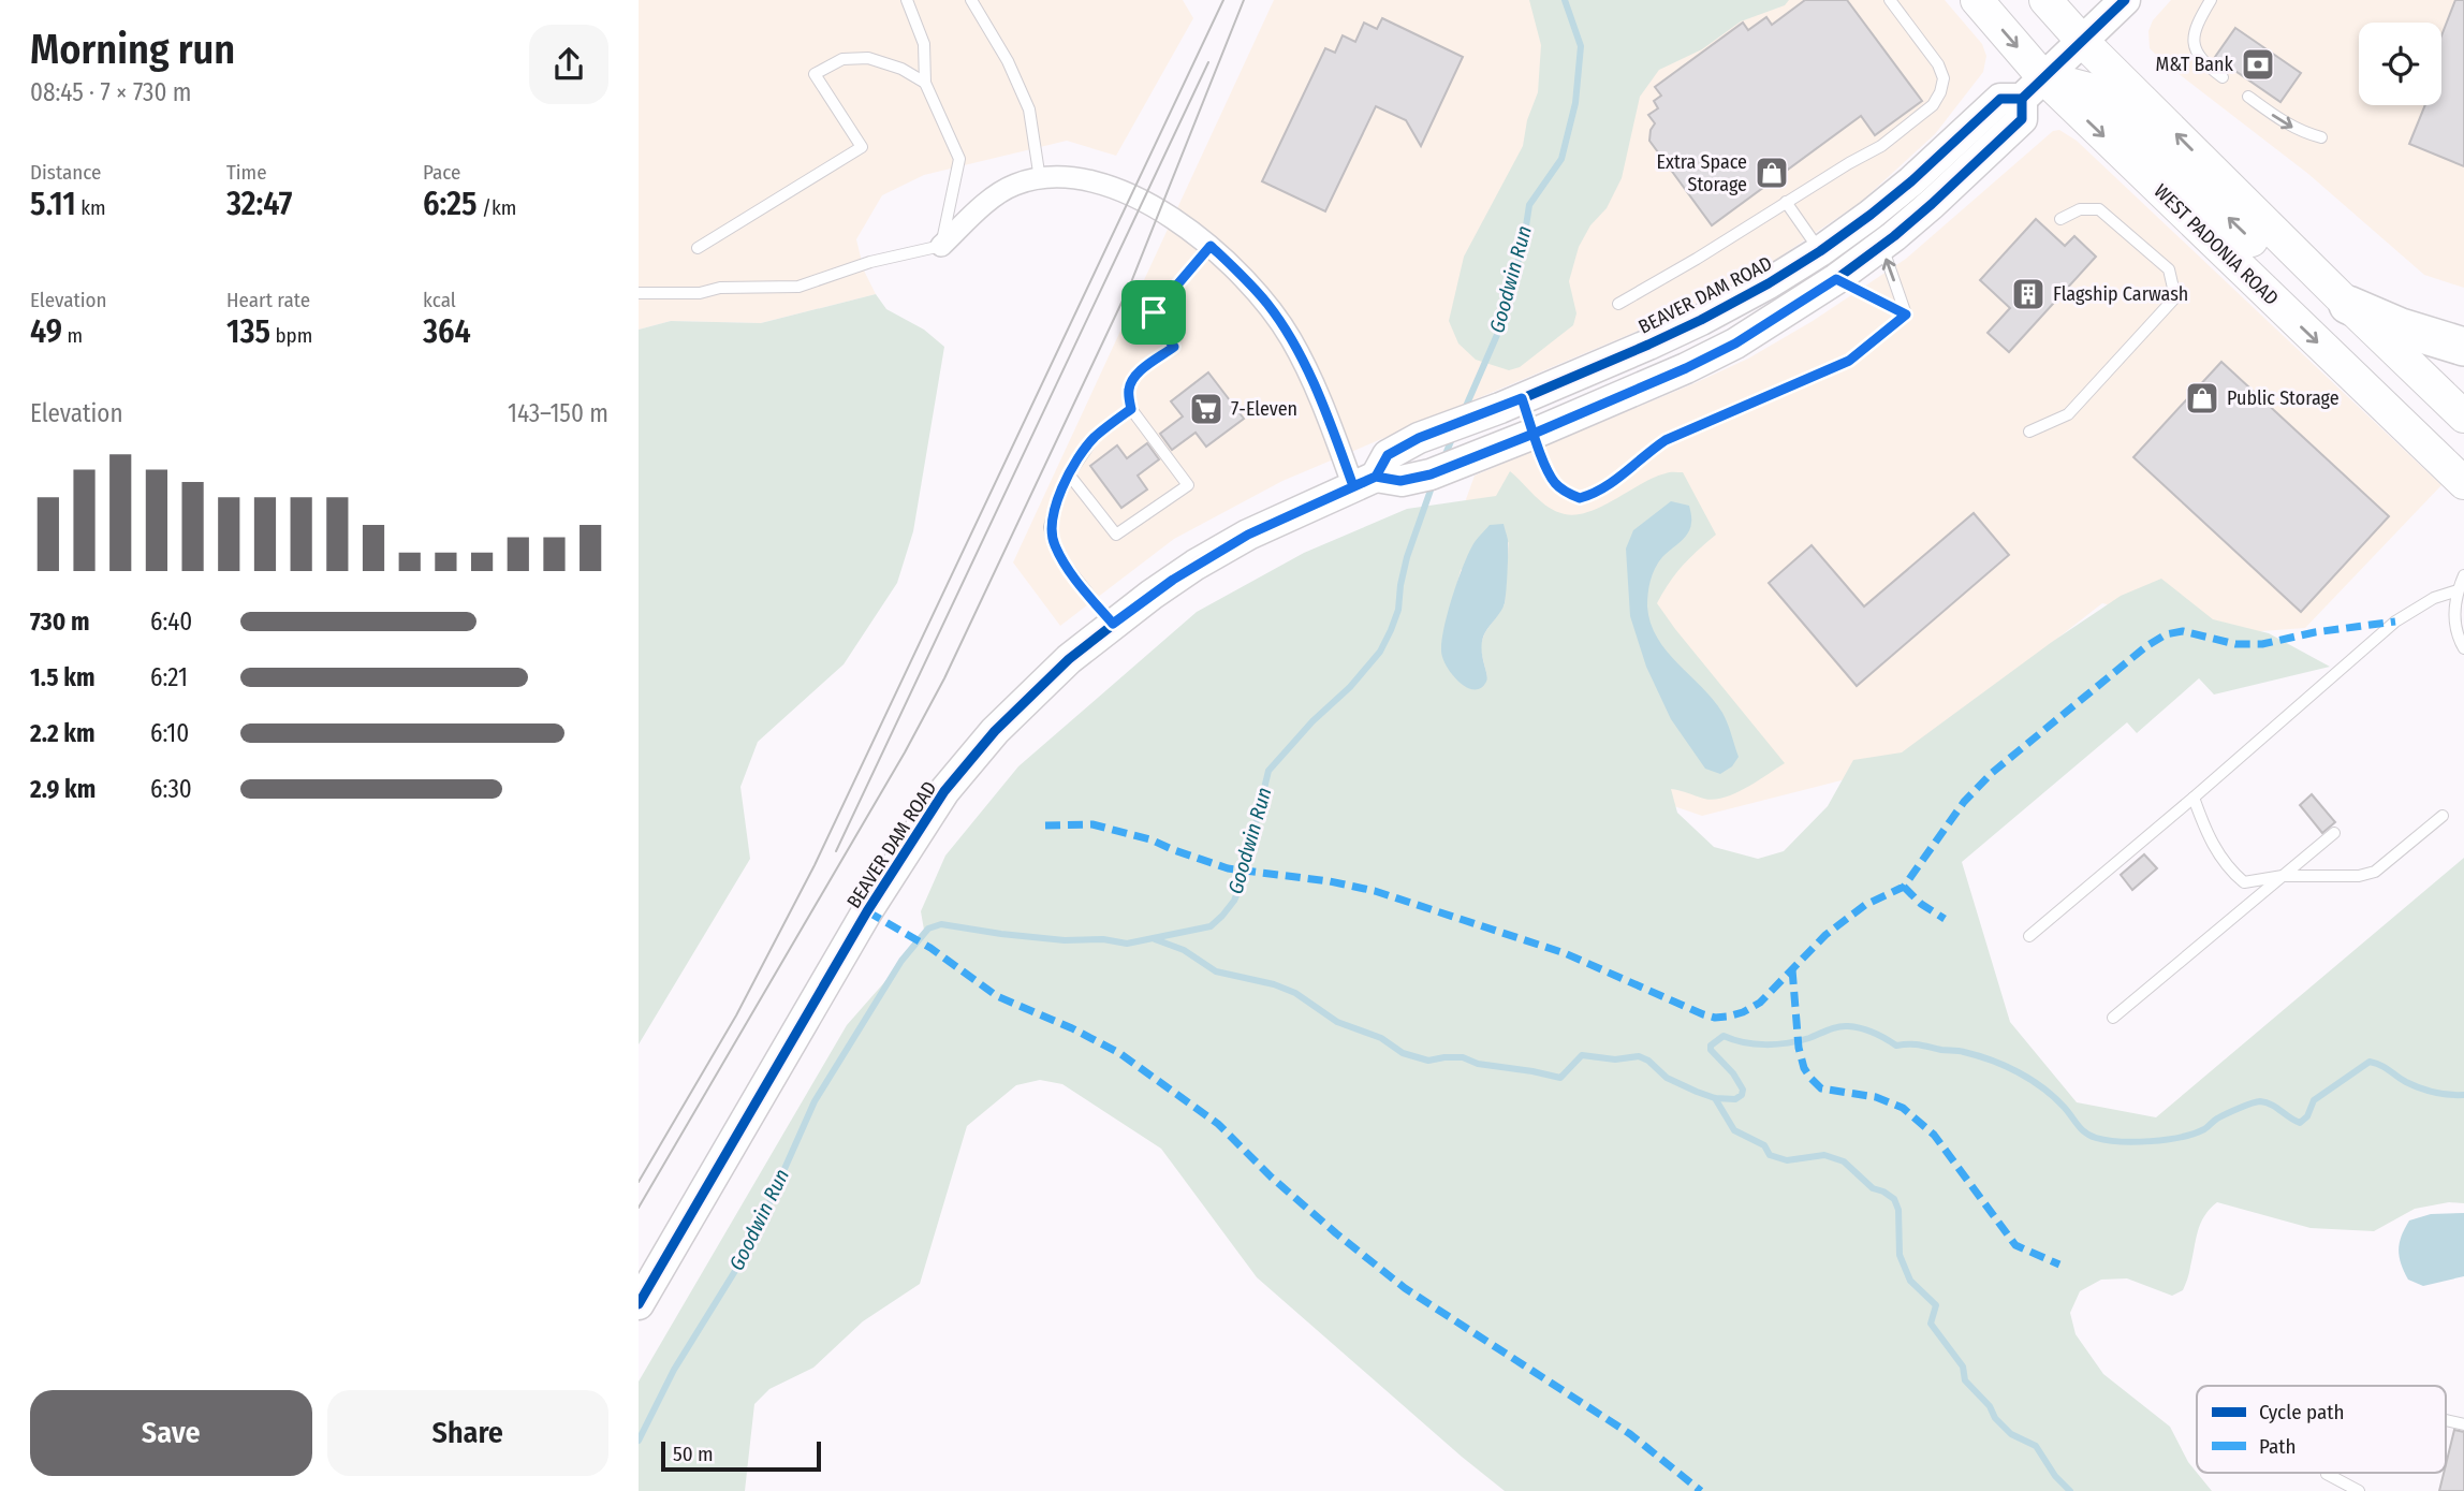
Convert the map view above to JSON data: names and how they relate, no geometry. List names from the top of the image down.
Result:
{
  "streets": {
    "main road": ["WEST PADONIA ROAD", "BEAVER DAM ROAD"]
  },
  "crossings": [
    ["WEST PADONIA ROAD", "BEAVER DAM ROAD"]
  ],
  "water": ["Goodwin Run"],
  "places": {
    "bank": ["M&T Bank"],
    "shop": ["Extra Space Storage", "Public Storage"],
    "building": ["Flagship Carwash"],
    "supermarket": ["7-Eleven"]
  },
  "legend": ["Cycle path", "Path"],
  "scale_bar": "50 m",
  "page": {
    "heading": ["Morning run", "08:45 · 7 × 730 m"],
    "stats": [
      ["Distance", "5.11 km"],
      ["Time", "32:47"],
      ["Pace", "6:25 /km"],
      ["Elevation", "49 m"],
      ["Heart rate", "135 bpm"],
      ["kcal", "364"]
    ],
    "chart": ["Elevation", "143–150 m"],
    "list": [
      {
        "name": "730 m",
        "note": "6:40"
      },
      {
        "name": "1.5 km",
        "note": "6:21"
      },
      {
        "name": "2.2 km",
        "note": "6:10"
      },
      {
        "name": "2.9 km",
        "note": "6:30"
      }
    ],
    "buttons": ["Save", "Share"],
    "scale": "50 m"
  }
}
